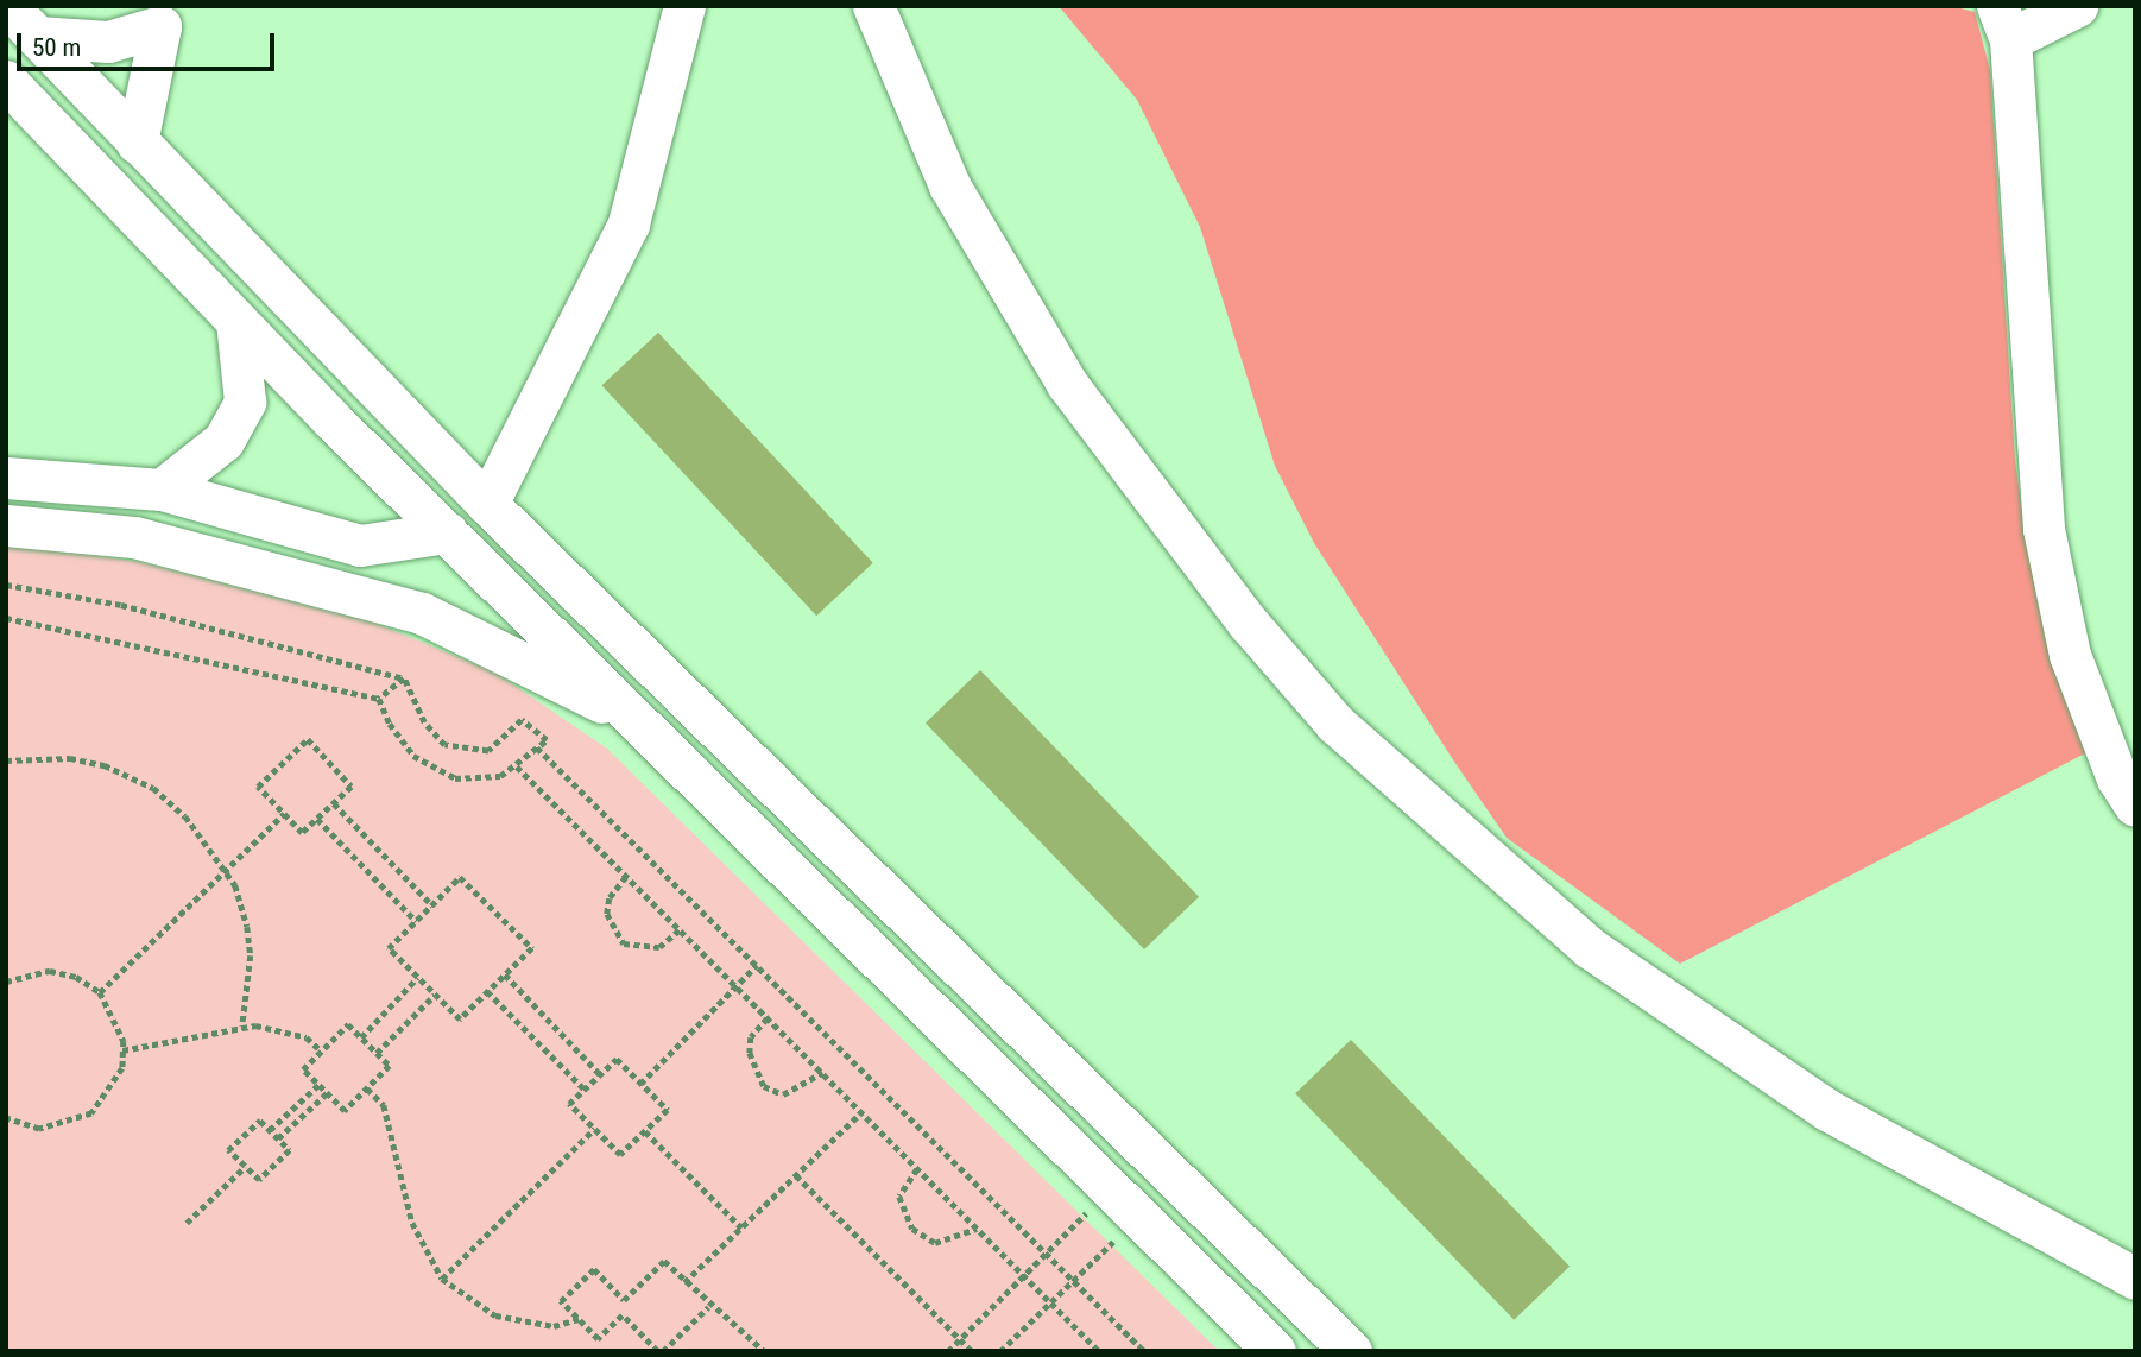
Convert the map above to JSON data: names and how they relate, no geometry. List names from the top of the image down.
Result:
{
  "scale_bar": "50 m"
}
